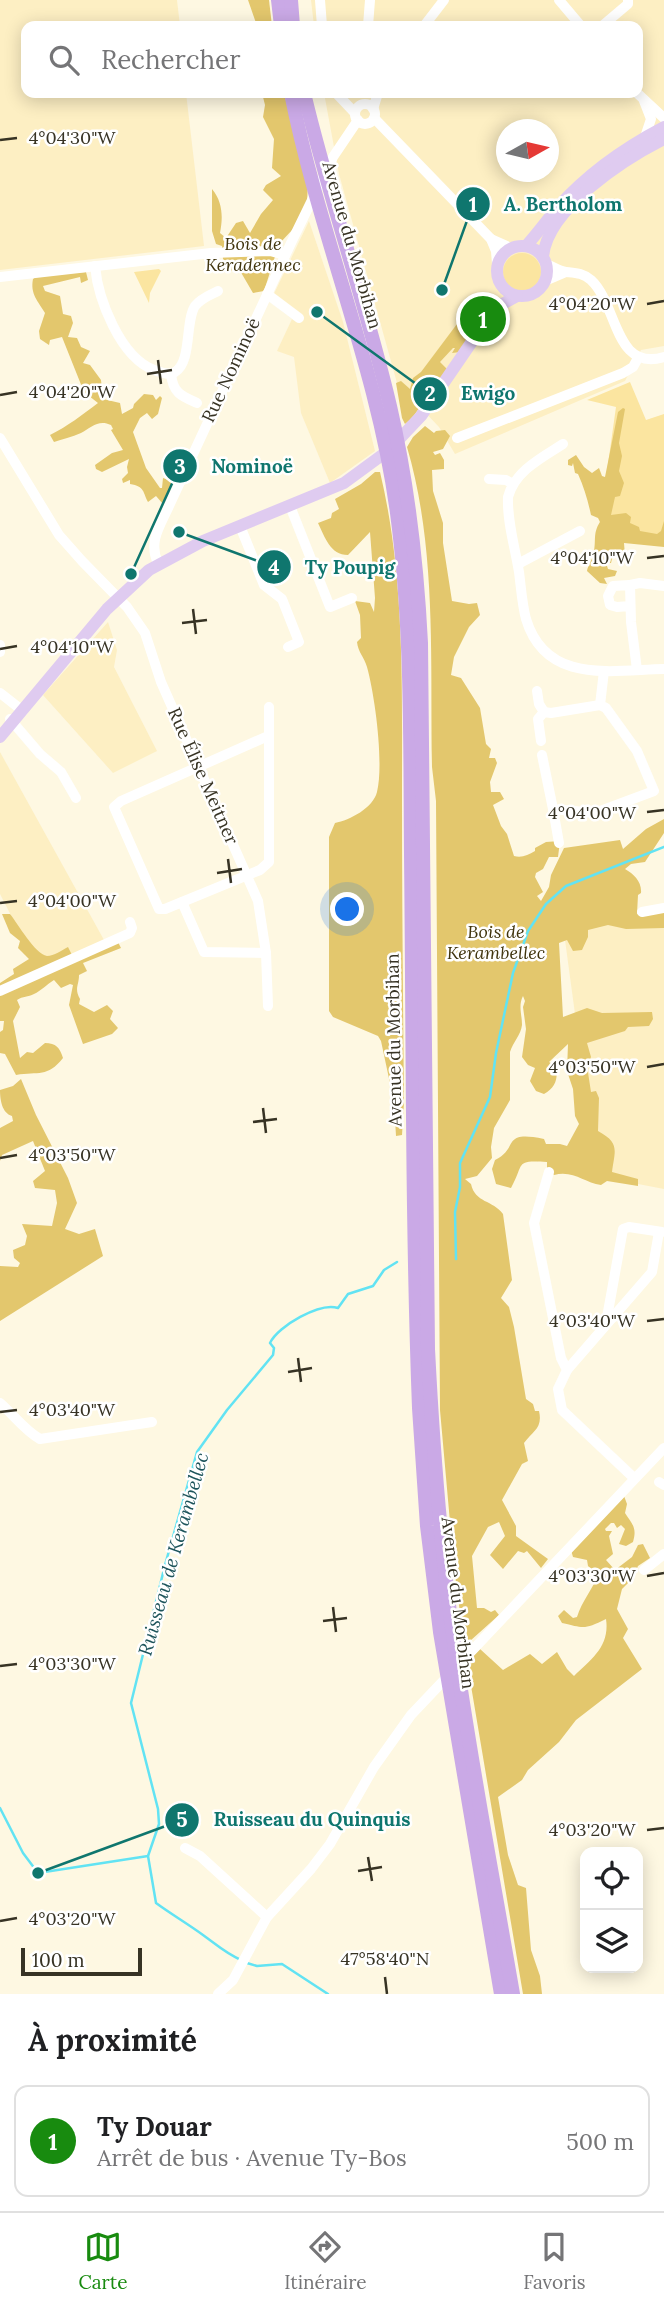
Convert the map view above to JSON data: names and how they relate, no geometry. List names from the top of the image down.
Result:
{
  "streets": {
    "highway": ["Avenue du Morbihan"],
    "street": ["Rue Nominoë", "Rue Élise Meitner"]
  },
  "water": ["Ruisseau de Kerambellec"],
  "parks": ["Bois de Keradennec", "Bois de Kerambellec"],
  "places": [
    "A. Bertholom",
    "Ewigo",
    "Ty Poupig",
    "Nominoë",
    "Ruisseau du Quinquis"
  ],
  "scale_bar": "100 m",
  "north": "right",
  "page": {
    "search": "Rechercher",
    "pins": "1",
    "scale": "100 m",
    "heading": "À proximité",
    "list": [
      {
        "mark": "1",
        "name": "Ty Douar",
        "note": "Arrêt de bus · Avenue Ty-Bos",
        "value": "500 m"
      }
    ],
    "nav": ["Carte", "Itinéraire", "Favoris"]
  },
  "coordinates": [
    "4°04'30\"W",
    "4°04'20\"W",
    "4°04'10\"W",
    "4°04'00\"W",
    "4°03'50\"W",
    "4°03'40\"W",
    "4°03'30\"W",
    "4°03'20\"W",
    "47°58'40\"N"
  ]
}
